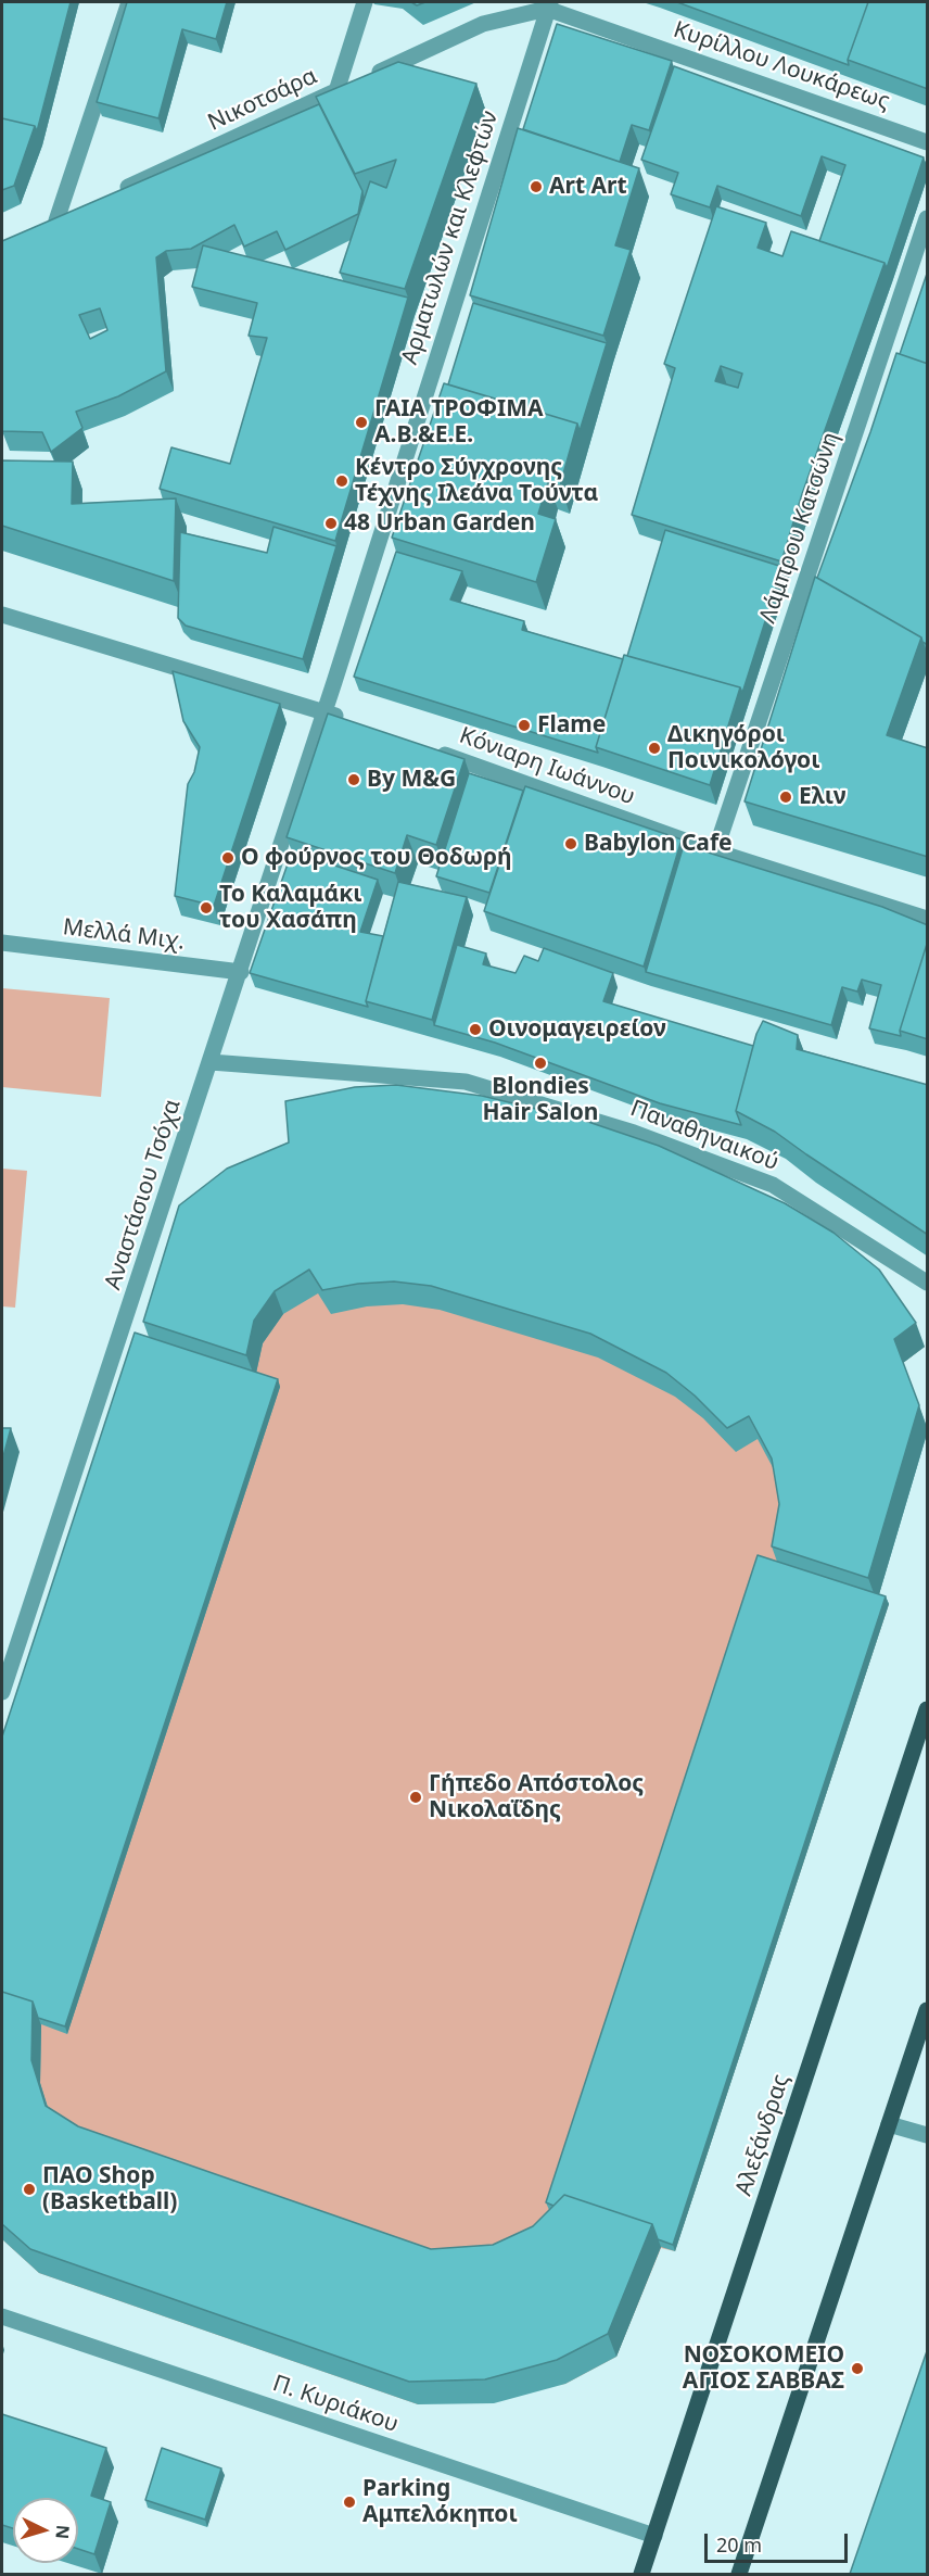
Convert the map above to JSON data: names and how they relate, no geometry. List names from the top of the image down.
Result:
{
  "streets": {
    "main road": ["Αλεξάνδρας"],
    "street": [
      "Κυρίλλου Λουκάρεως",
      "Νικοτσάρα",
      "Αρματωλών και Κλεφτών",
      "Λάμπρου Κατσώνη",
      "Κόνιαρη Ιωάννου",
      "Μελλά Μιχ.",
      "Παναθηναικού",
      "Αναστάσιου Τσόχα",
      "Π. Κυριάκου"
    ]
  },
  "crossings": [
    ["Κυρίλλου Λουκάρεως", "Νικοτσάρα"],
    ["Κυρίλλου Λουκάρεως", "Αρματωλών και Κλεφτών"],
    ["Νικοτσάρα", "Αρματωλών και Κλεφτών"],
    ["Αρματωλών και Κλεφτών", "Αναστάσιου Τσόχα"],
    ["Λάμπρου Κατσώνη", "Κόνιαρη Ιωάννου"],
    ["Μελλά Μιχ.", "Αναστάσιου Τσόχα"],
    ["Παναθηναικού", "Αναστάσιου Τσόχα"],
    ["Αλεξάνδρας", "Π. Κυριάκου"]
  ],
  "places": [
    "Art Art",
    "ΓΑΙΑ ΤΡΟΦΙΜΑ Α.Β.&Ε.Ε.",
    "Κέντρο Σύγχρονης Τέχνης Ιλεάνα Τούντα",
    "48 Urban Garden",
    "Flame",
    "Δικηγόροι Ποινικολόγοι",
    "By M&G",
    "Ελιν",
    "Babylon Cafe",
    "Ο φούρνος του Θοδωρή",
    "Το Καλαμάκι του Χασάπη",
    "Οινομαγειρείον",
    "Blondies Hair Salon",
    "Γήπεδο Απόστολος Νικολαΐδης",
    "ΠΑΟ Shop (Basketball)",
    "ΝΟΣΟΚΟΜΕΙΟ ΑΓΙΟΣ ΣΑΒΒΑΣ",
    "Parking Αμπελόκηποι"
  ],
  "scale_bar": "20 m",
  "north": "right"
}
